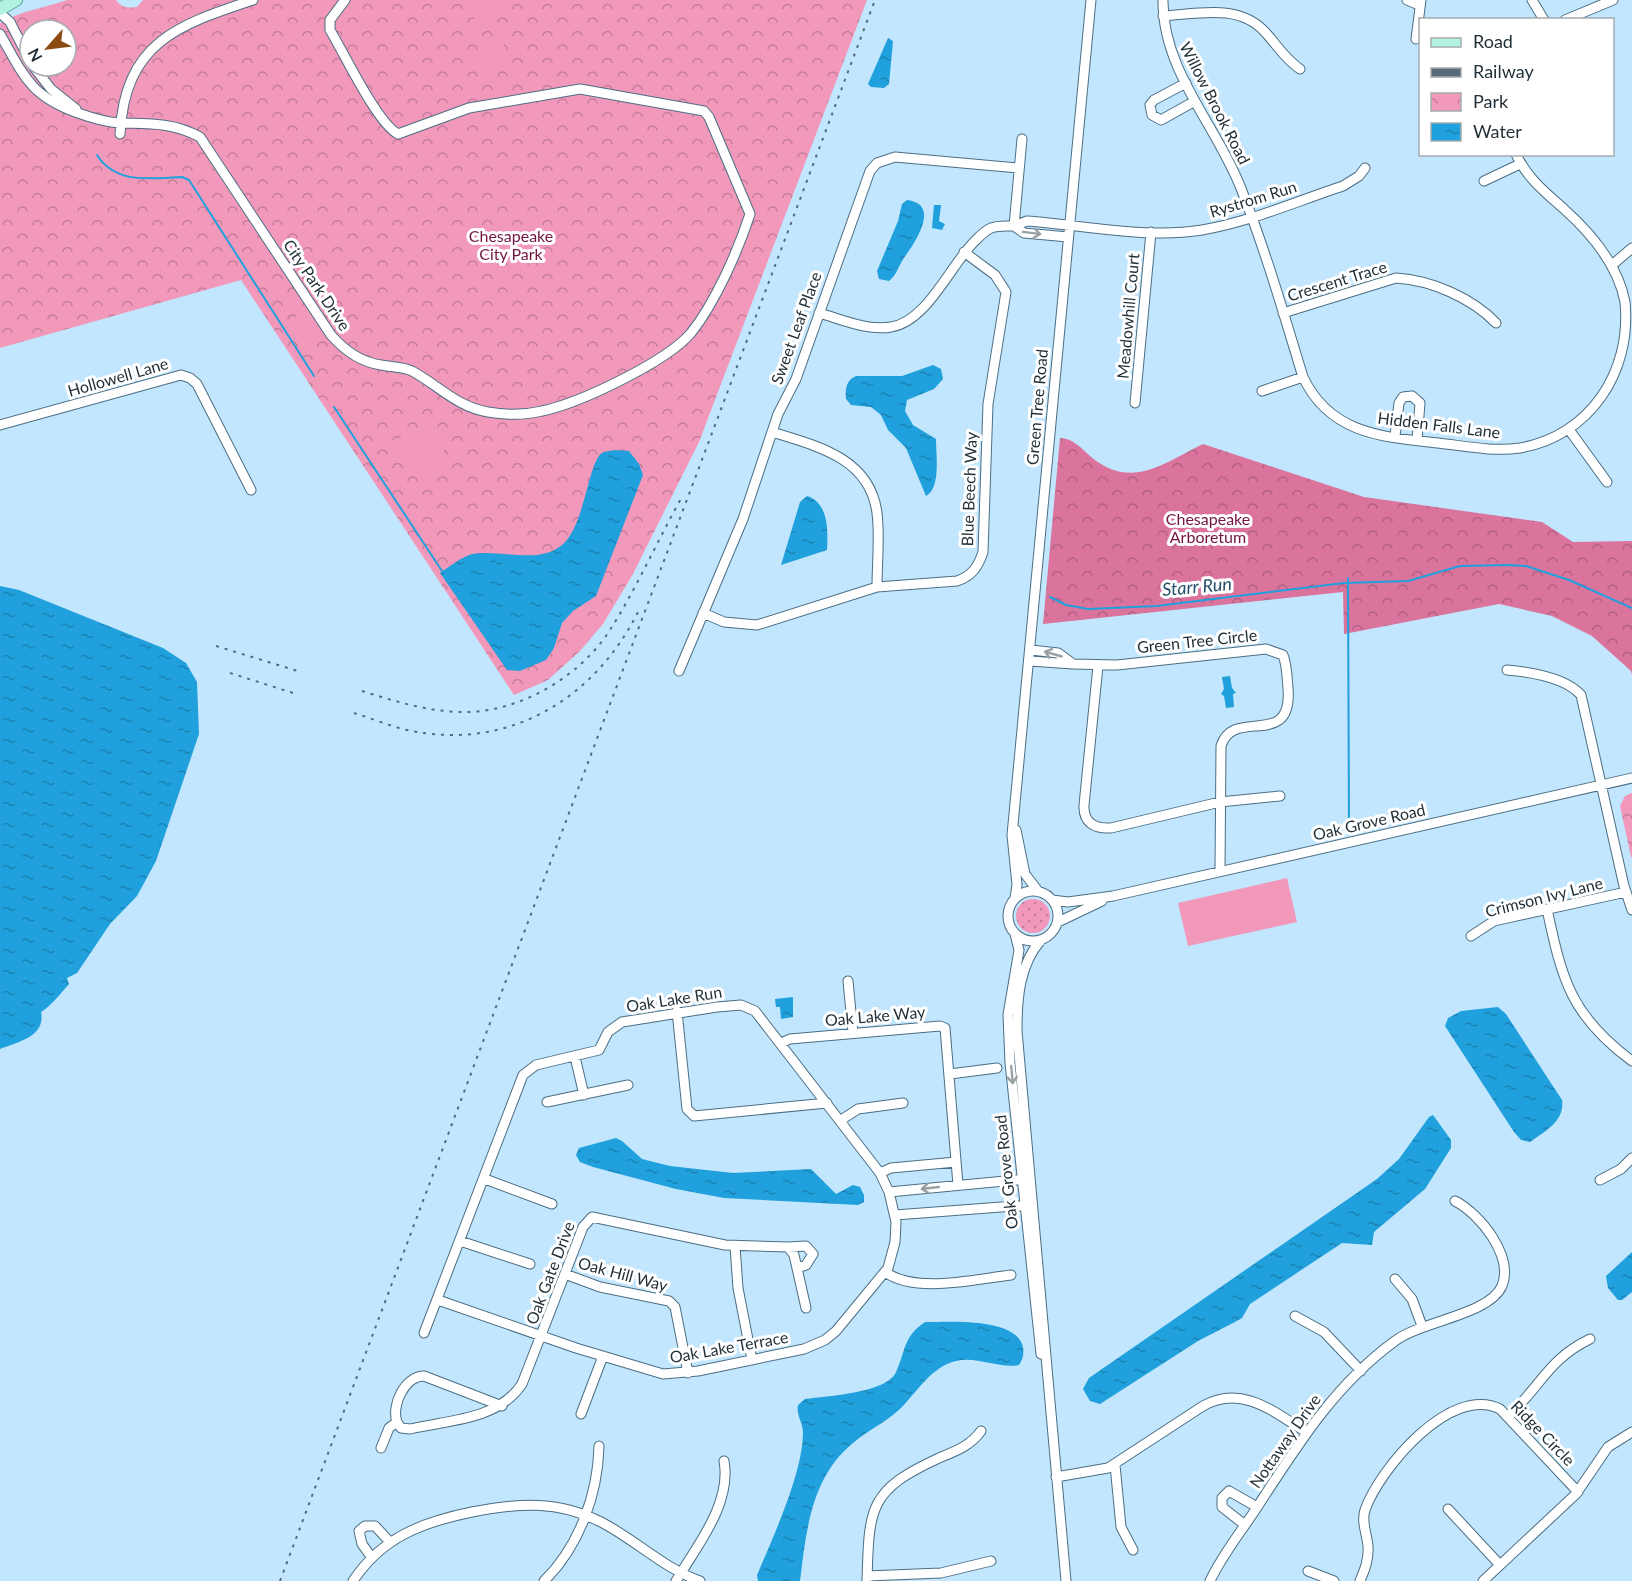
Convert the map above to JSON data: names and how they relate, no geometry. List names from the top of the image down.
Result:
{
  "streets": {
    "street": [
      "Willow Brook Road",
      "Rystrom Run",
      "Crescent Trace",
      "City Park Drive",
      "Meadowhill Court",
      "Sweet Leaf Place",
      "Hollowell Lane",
      "Green Tree Road",
      "Hidden Falls Lane",
      "Blue Beech Way",
      "Green Tree Circle",
      "Oak Grove Road",
      "Crimson Ivy Lane",
      "Oak Lake Run",
      "Oak Lake Way",
      "Oak Gate Drive",
      "Oak Hill Way",
      "Oak Lake Terrace",
      "Ridge Circle",
      "Nottaway Drive"
    ]
  },
  "crossings": [
    ["Willow Brook Road", "Rystrom Run"],
    ["Willow Brook Road", "Hidden Falls Lane"],
    ["Rystrom Run", "Meadowhill Court"],
    ["Rystrom Run", "Sweet Leaf Place"],
    ["Rystrom Run", "Green Tree Road"],
    ["Rystrom Run", "Hidden Falls Lane"],
    ["Rystrom Run", "Blue Beech Way"],
    ["Crescent Trace", "Hidden Falls Lane"],
    ["Sweet Leaf Place", "Blue Beech Way"],
    ["Green Tree Road", "Green Tree Circle"],
    ["Green Tree Road", "Oak Grove Road"],
    ["Green Tree Circle", "Oak Grove Road"],
    ["Oak Lake Run", "Oak Lake Way"],
    ["Oak Lake Run", "Oak Lake Terrace"],
    ["Oak Gate Drive", "Oak Hill Way"],
    ["Oak Gate Drive", "Oak Lake Terrace"],
    ["Oak Hill Way", "Oak Lake Terrace"]
  ],
  "water": ["Starr Run"],
  "parks": ["Chesapeake City Park", "Chesapeake Arboretum"],
  "legend": [
    "Road",
    "Railway",
    "Park",
    "Water"
  ],
  "north": "bottom left"
}
